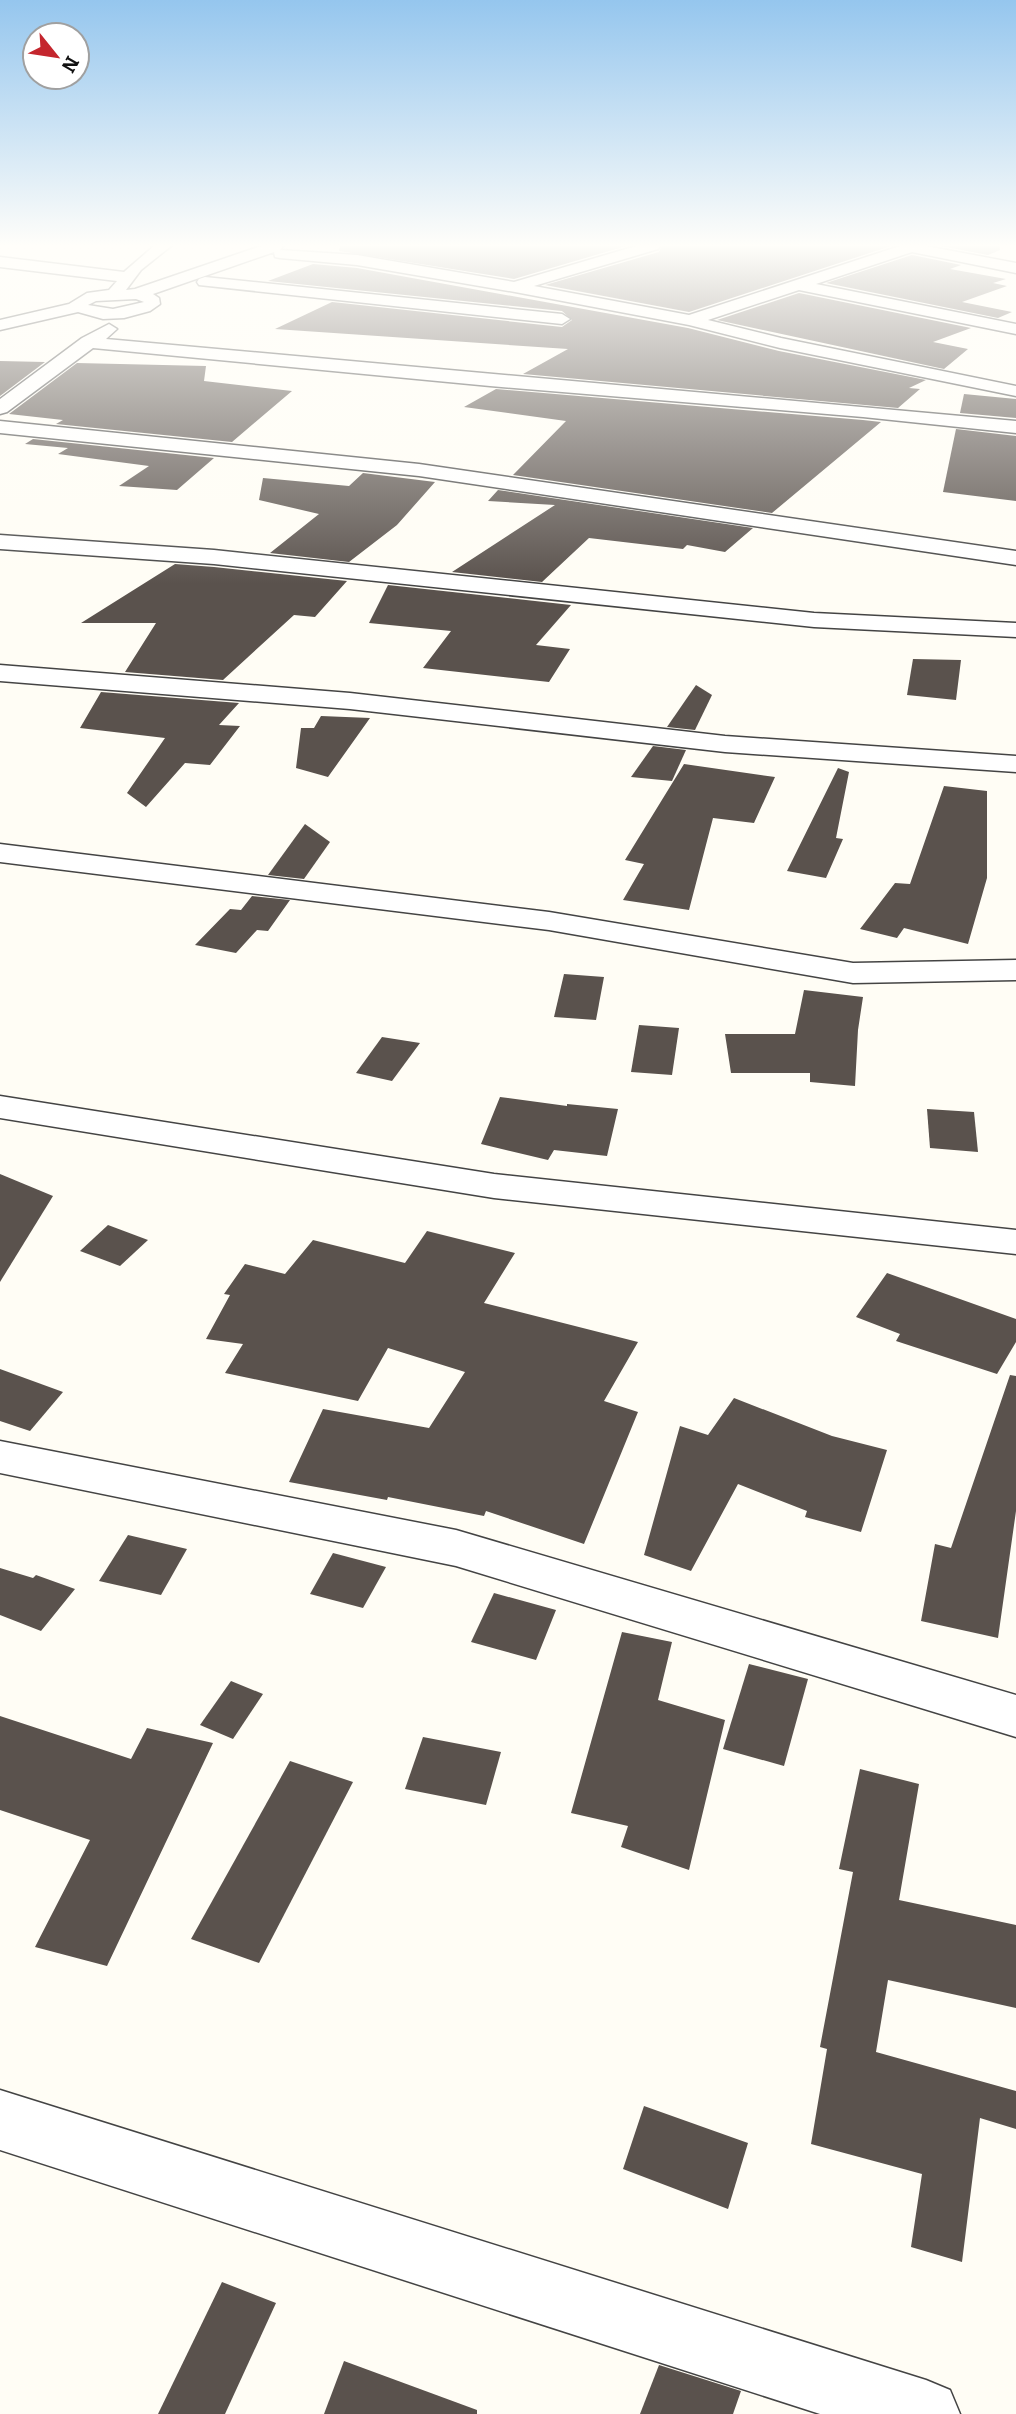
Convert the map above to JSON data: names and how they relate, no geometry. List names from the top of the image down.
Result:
{
  "north": "bottom right"
}
